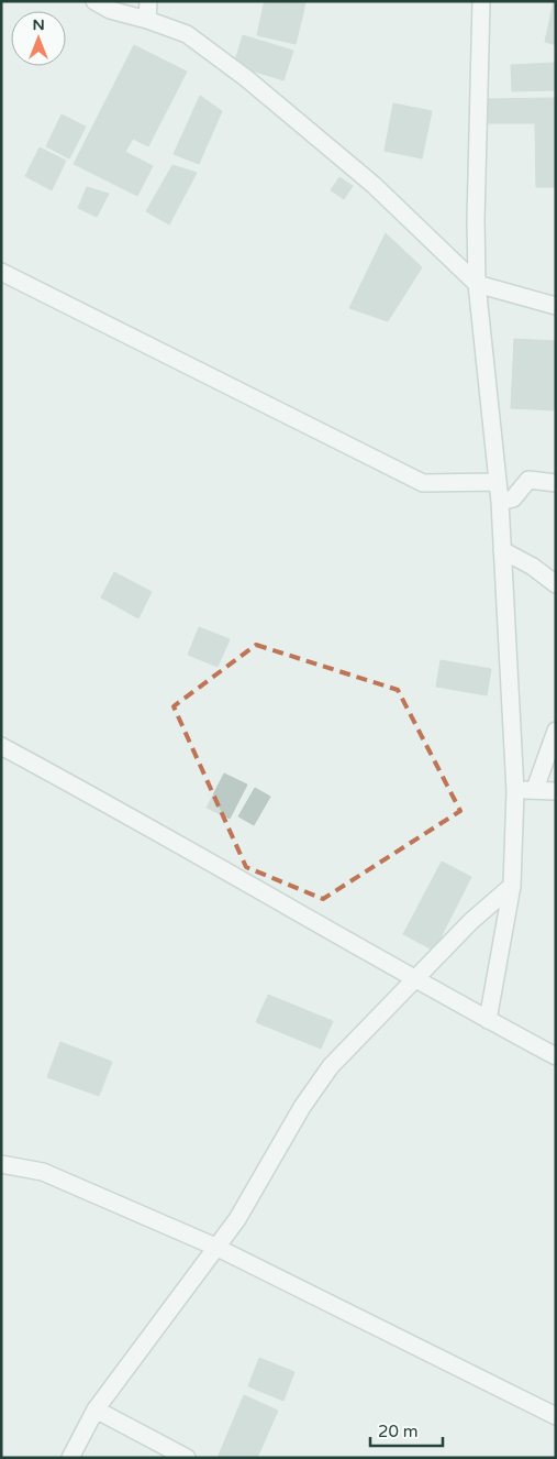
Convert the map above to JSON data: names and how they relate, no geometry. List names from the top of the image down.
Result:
{
  "scale_bar": "20 m",
  "north": "top"
}
